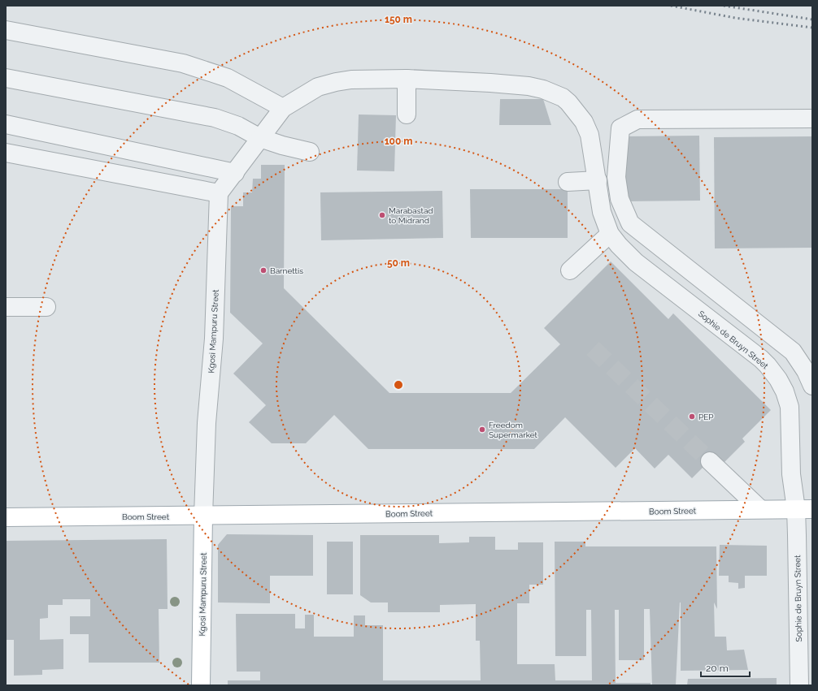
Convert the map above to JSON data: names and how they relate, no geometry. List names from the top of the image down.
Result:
{
  "streets": {
    "main road": ["Kgosi Mampuru Street", "Boom Street"],
    "street": ["Sophie de Bruyn Street"]
  },
  "crossings": [
    ["Kgosi Mampuru Street", "Boom Street"],
    ["Sophie de Bruyn Street", "Boom Street"]
  ],
  "places": [
    "Marabastad to Midrand",
    "Barnettis",
    "PEP",
    "Freedom Supermarket"
  ],
  "scale_bar": "20 m",
  "rings": ["150 m", "100 m", "50 m"]
}
